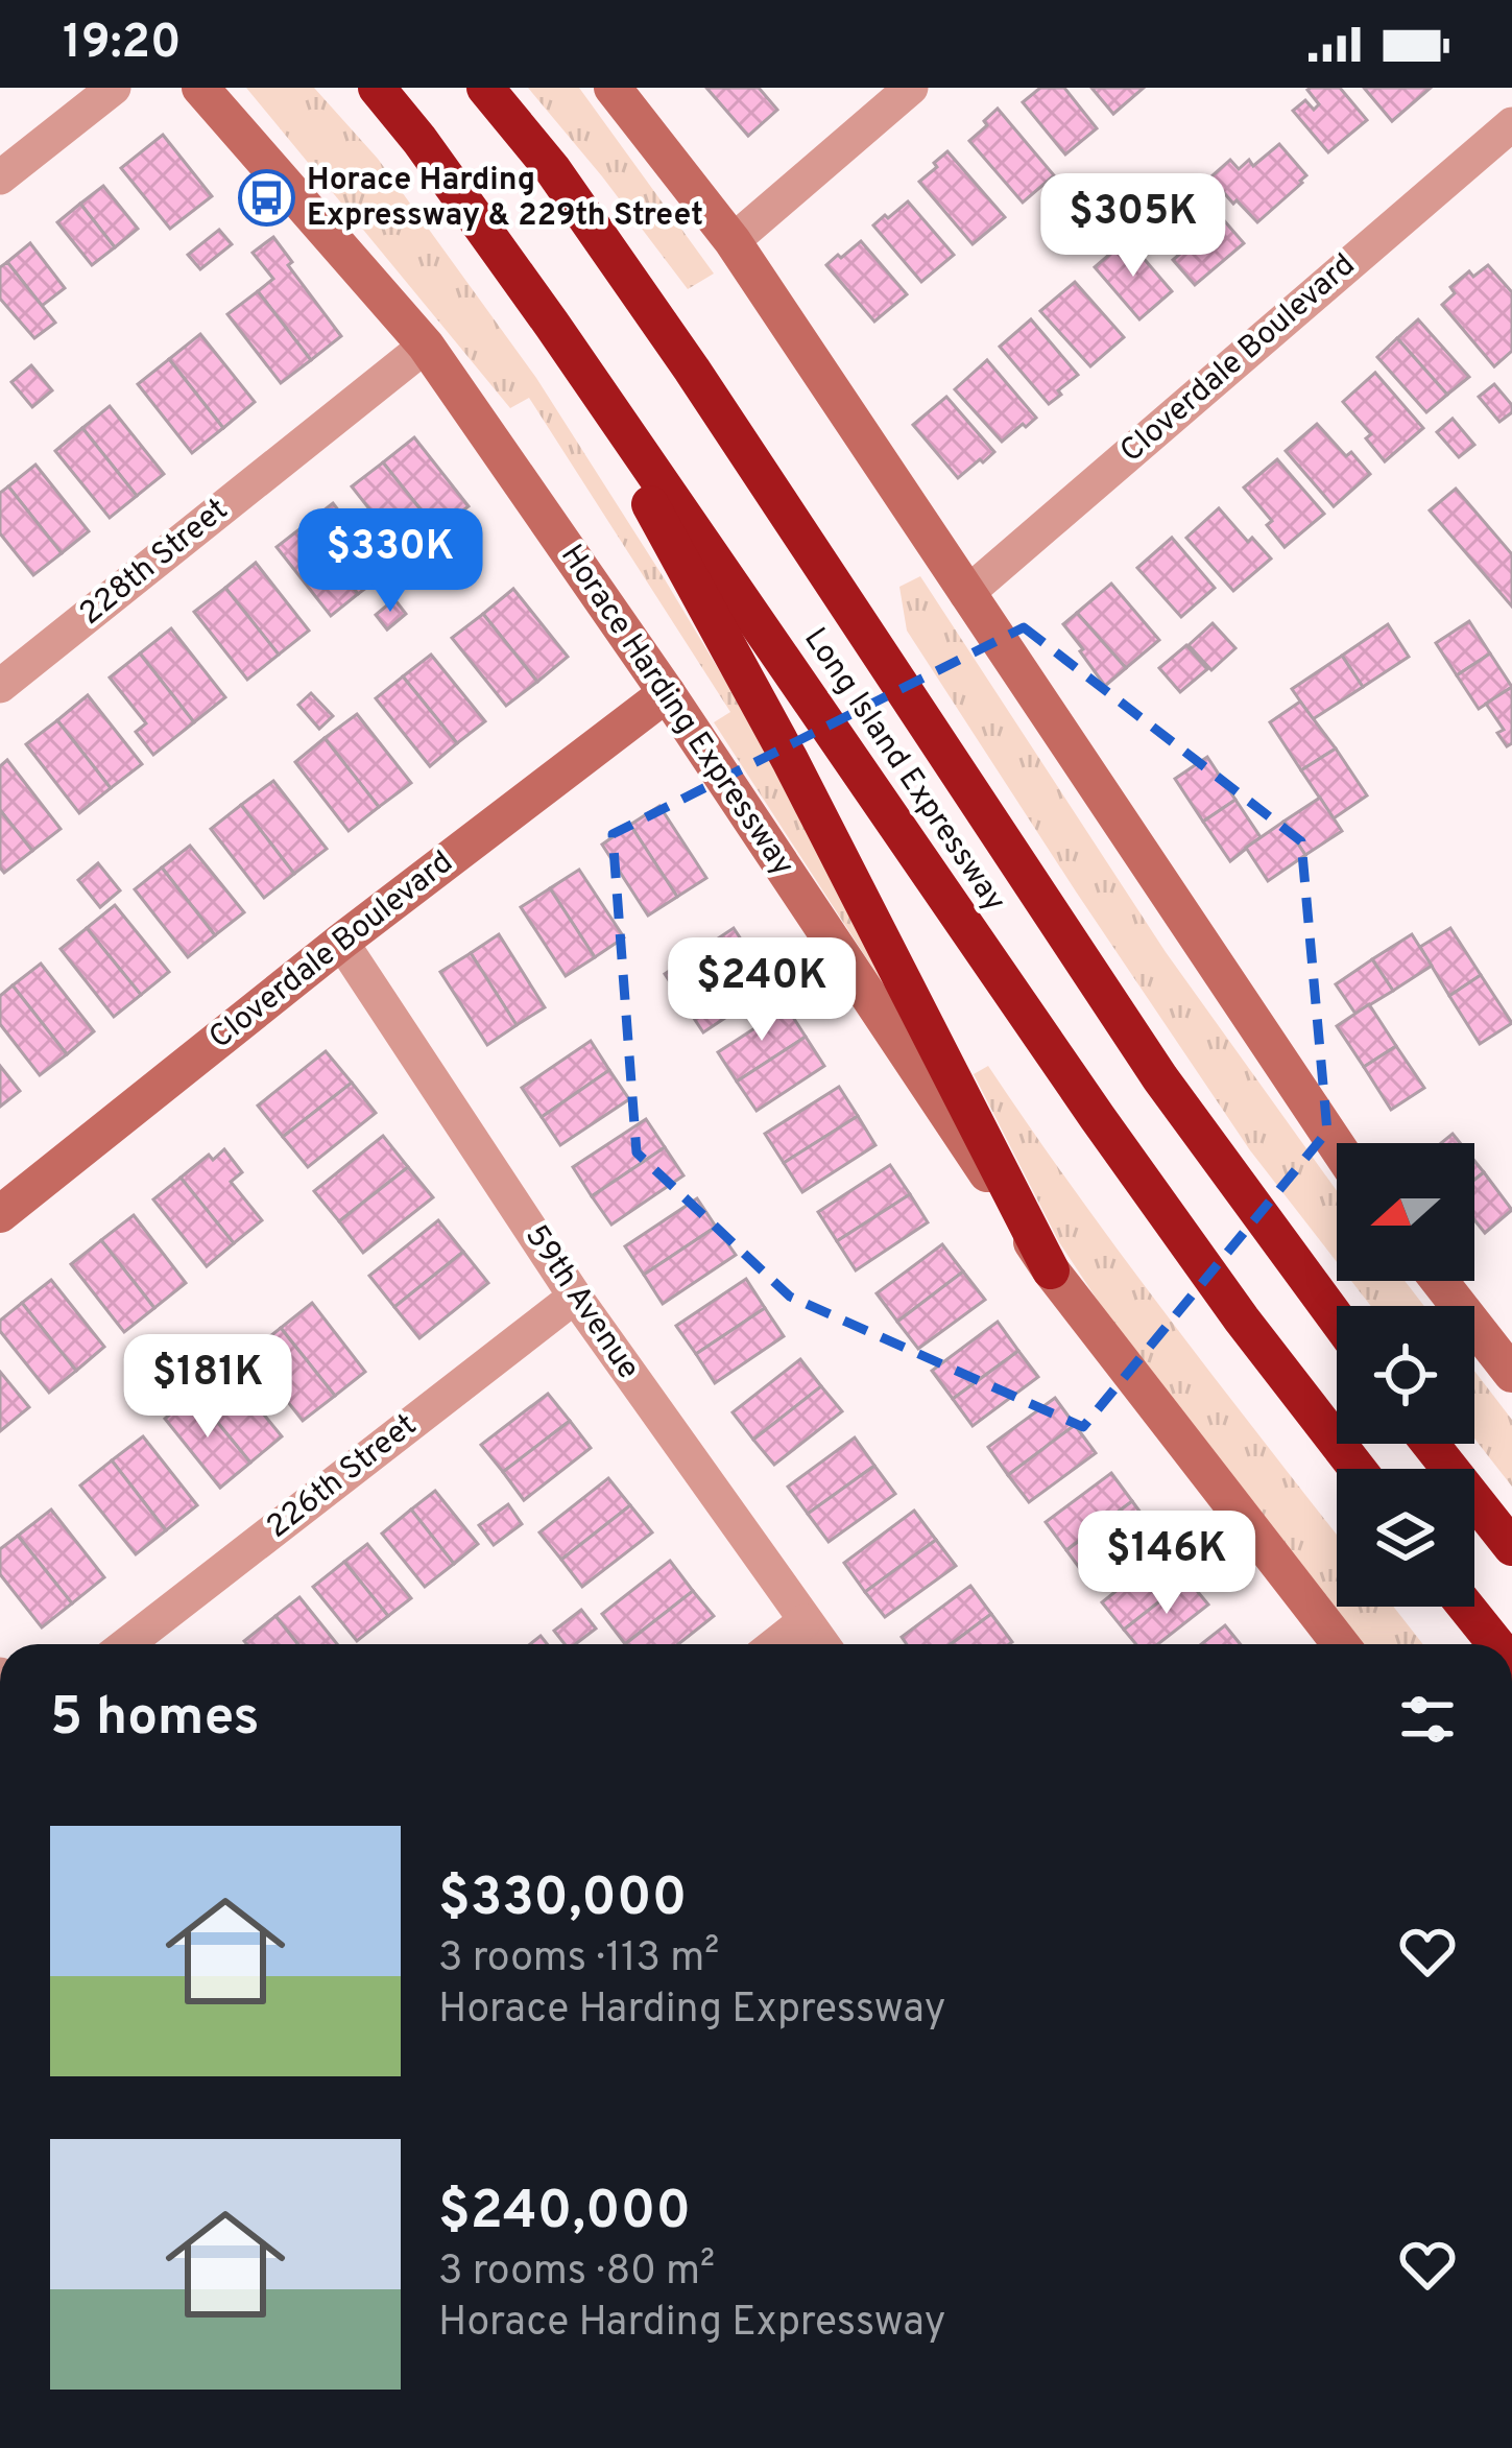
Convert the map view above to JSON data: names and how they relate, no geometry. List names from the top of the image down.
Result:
{
  "streets": {
    "highway": ["Long Island Expressway"],
    "main road": ["Cloverdale Boulevard", "Horace Harding Expressway"],
    "street": ["228th Street", "59th Avenue", "226th Street"]
  },
  "crossings": [
    ["Cloverdale Boulevard", "Horace Harding Expressway"],
    ["Cloverdale Boulevard", "59th Avenue"],
    ["228th Street", "Horace Harding Expressway"],
    ["59th Avenue", "226th Street"]
  ],
  "places": {
    "bus stop": ["Horace Harding Expressway & 229th Street"]
  },
  "north": "left",
  "page": {
    "status": "19:20",
    "price": [
      "$305K",
      "$330K",
      "$240K",
      "$181K",
      "$146K"
    ],
    "heading": "5 homes",
    "list": [
      {
        "name": "$330,000",
        "note": "3 rooms · 113 m² · Horace Harding Expressway"
      },
      {
        "name": "$240,000",
        "note": "3 rooms · 80 m² · Horace Harding Expressway"
      }
    ]
  }
}
